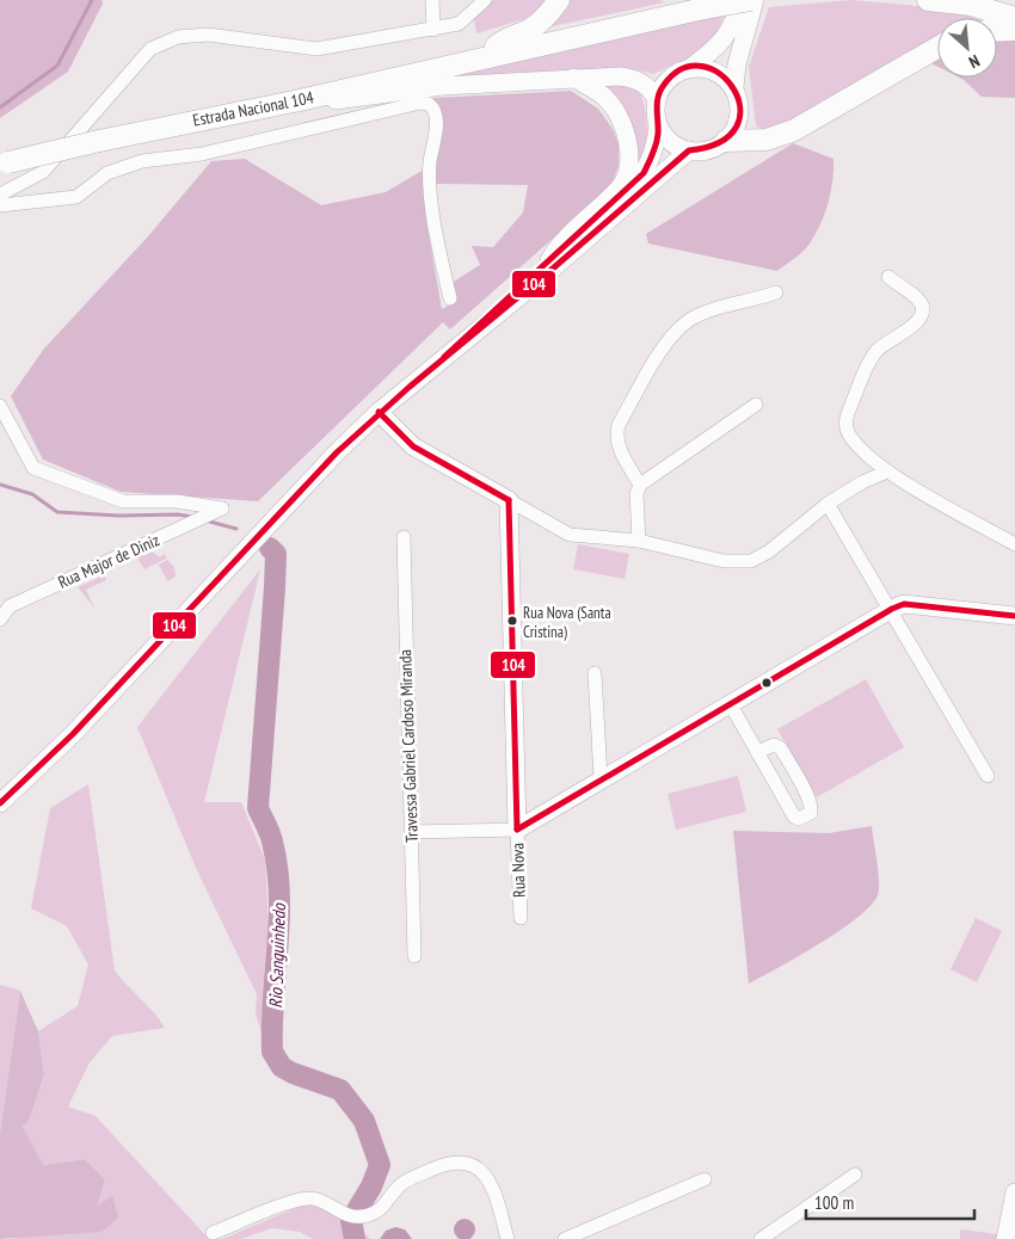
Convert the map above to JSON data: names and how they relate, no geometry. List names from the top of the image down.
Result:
{
  "streets": {
    "main road": ["Estrada Nacional 104", "Rua Nova"],
    "street": ["Rua Major de Diniz", "Travessa Gabriel Cardoso Miranda"]
  },
  "water": ["Rio Sanguinhedo"],
  "places": ["Rua Nova (Santa Cristina)"],
  "lines": ["transit line 104"],
  "scale_bar": "100 m",
  "north": "bottom right"
}
